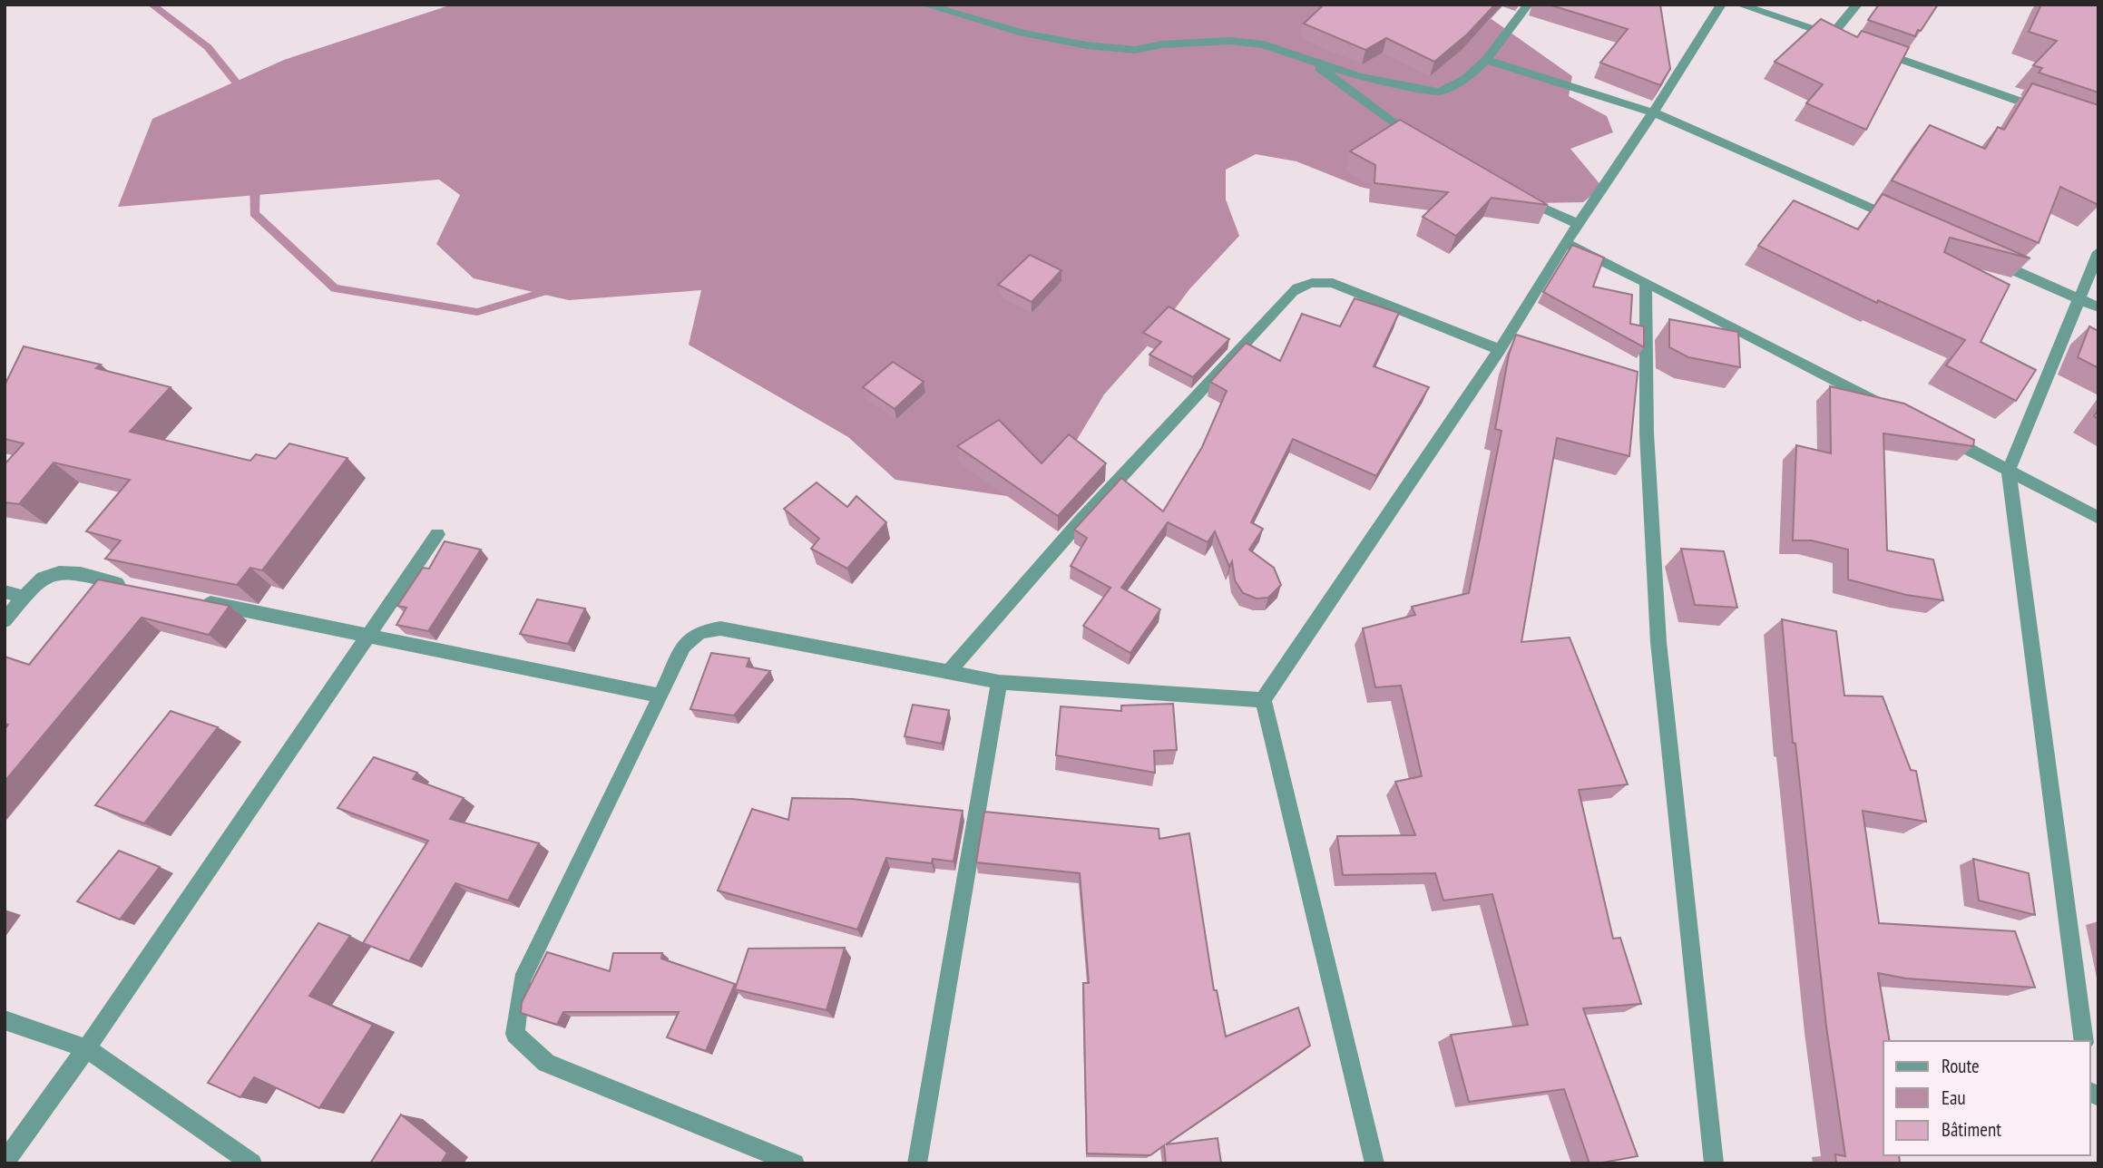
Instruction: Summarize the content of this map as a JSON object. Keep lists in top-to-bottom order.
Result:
{
  "legend": ["Route", "Eau", "Bâtiment"]
}
